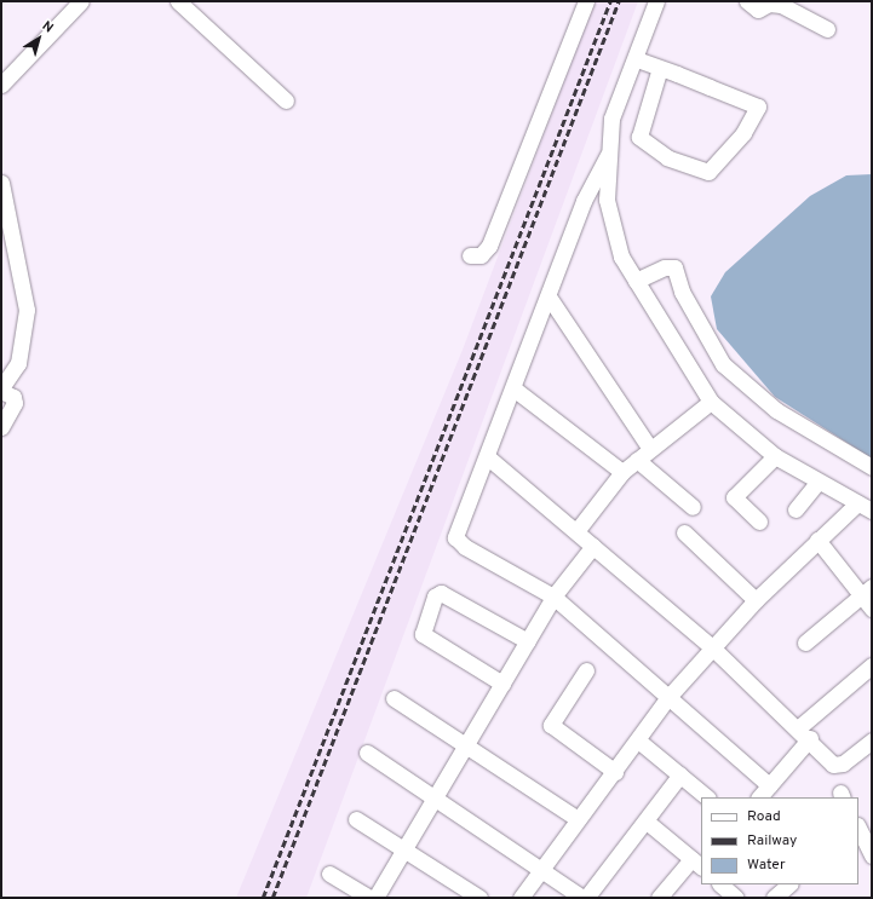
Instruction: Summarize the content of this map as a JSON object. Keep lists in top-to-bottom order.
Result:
{
  "legend": ["Road", "Railway", "Water"],
  "north": "top right"
}
